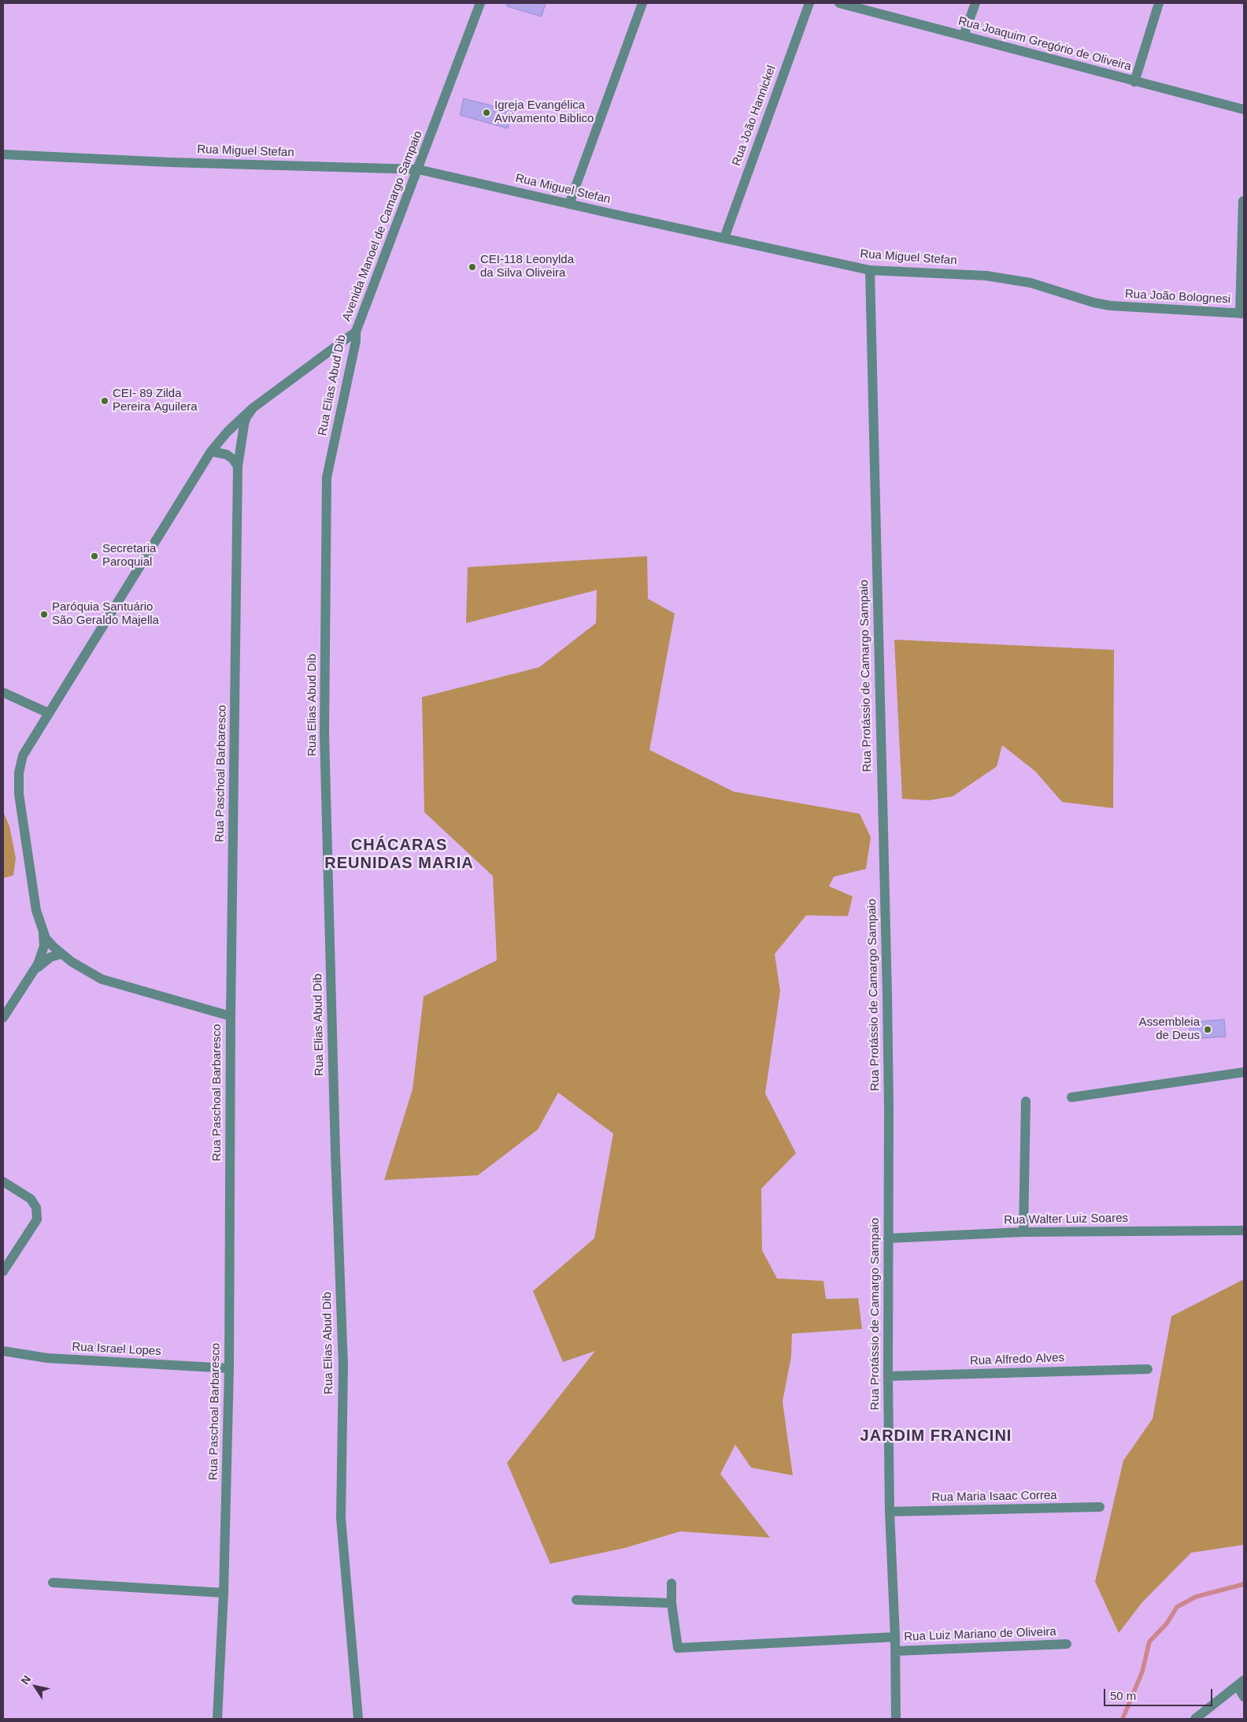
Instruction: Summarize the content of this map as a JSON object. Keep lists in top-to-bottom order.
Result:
{
  "streets": {
    "street": [
      "Rua Joaquim Gregório de Oliveira",
      "Rua João Hannickel",
      "Rua Miguel Stefan",
      "Avenida Manoel de Camargo Sampaio",
      "Rua João Bolognesi",
      "Rua Elias Abud Dib",
      "Rua Protássio de Camargo Sampaio",
      "Rua Paschoal Barbaresco",
      "Rua Walter Luiz Soares",
      "Rua Israel Lopes",
      "Rua Alfredo Alves",
      "Rua Maria Isaac Correa",
      "Rua Luiz Mariano de Oliveira"
    ]
  },
  "crossings": [
    ["Rua João Hannickel", "Rua Miguel Stefan"],
    ["Rua Miguel Stefan", "Avenida Manoel de Camargo Sampaio"],
    ["Rua Miguel Stefan", "Rua João Bolognesi"],
    ["Rua Miguel Stefan", "Rua Protássio de Camargo Sampaio"],
    ["Avenida Manoel de Camargo Sampaio", "Rua Elias Abud Dib"],
    ["Avenida Manoel de Camargo Sampaio", "Rua Paschoal Barbaresco"],
    ["Rua Protássio de Camargo Sampaio", "Rua Walter Luiz Soares"],
    ["Rua Protássio de Camargo Sampaio", "Rua Alfredo Alves"],
    ["Rua Protássio de Camargo Sampaio", "Rua Maria Isaac Correa"],
    ["Rua Protássio de Camargo Sampaio", "Rua Luiz Mariano de Oliveira"],
    ["Rua Paschoal Barbaresco", "Rua Israel Lopes"]
  ],
  "districts": ["CHÁCARAS REUNIDAS MARIA", "JARDIM FRANCINI"],
  "places": [
    "Igreja Evangélica Avivamento Biblico",
    "CEI-118 Leonylda da Silva Oliveira",
    "CEI- 89 Zilda Pereira Aguilera",
    "Secretaria Paroquial",
    "Paróquia Santuário São Geraldo Majella",
    "Assembleia de Deus"
  ],
  "scale_bar": "50 m",
  "north": "top left"
}
